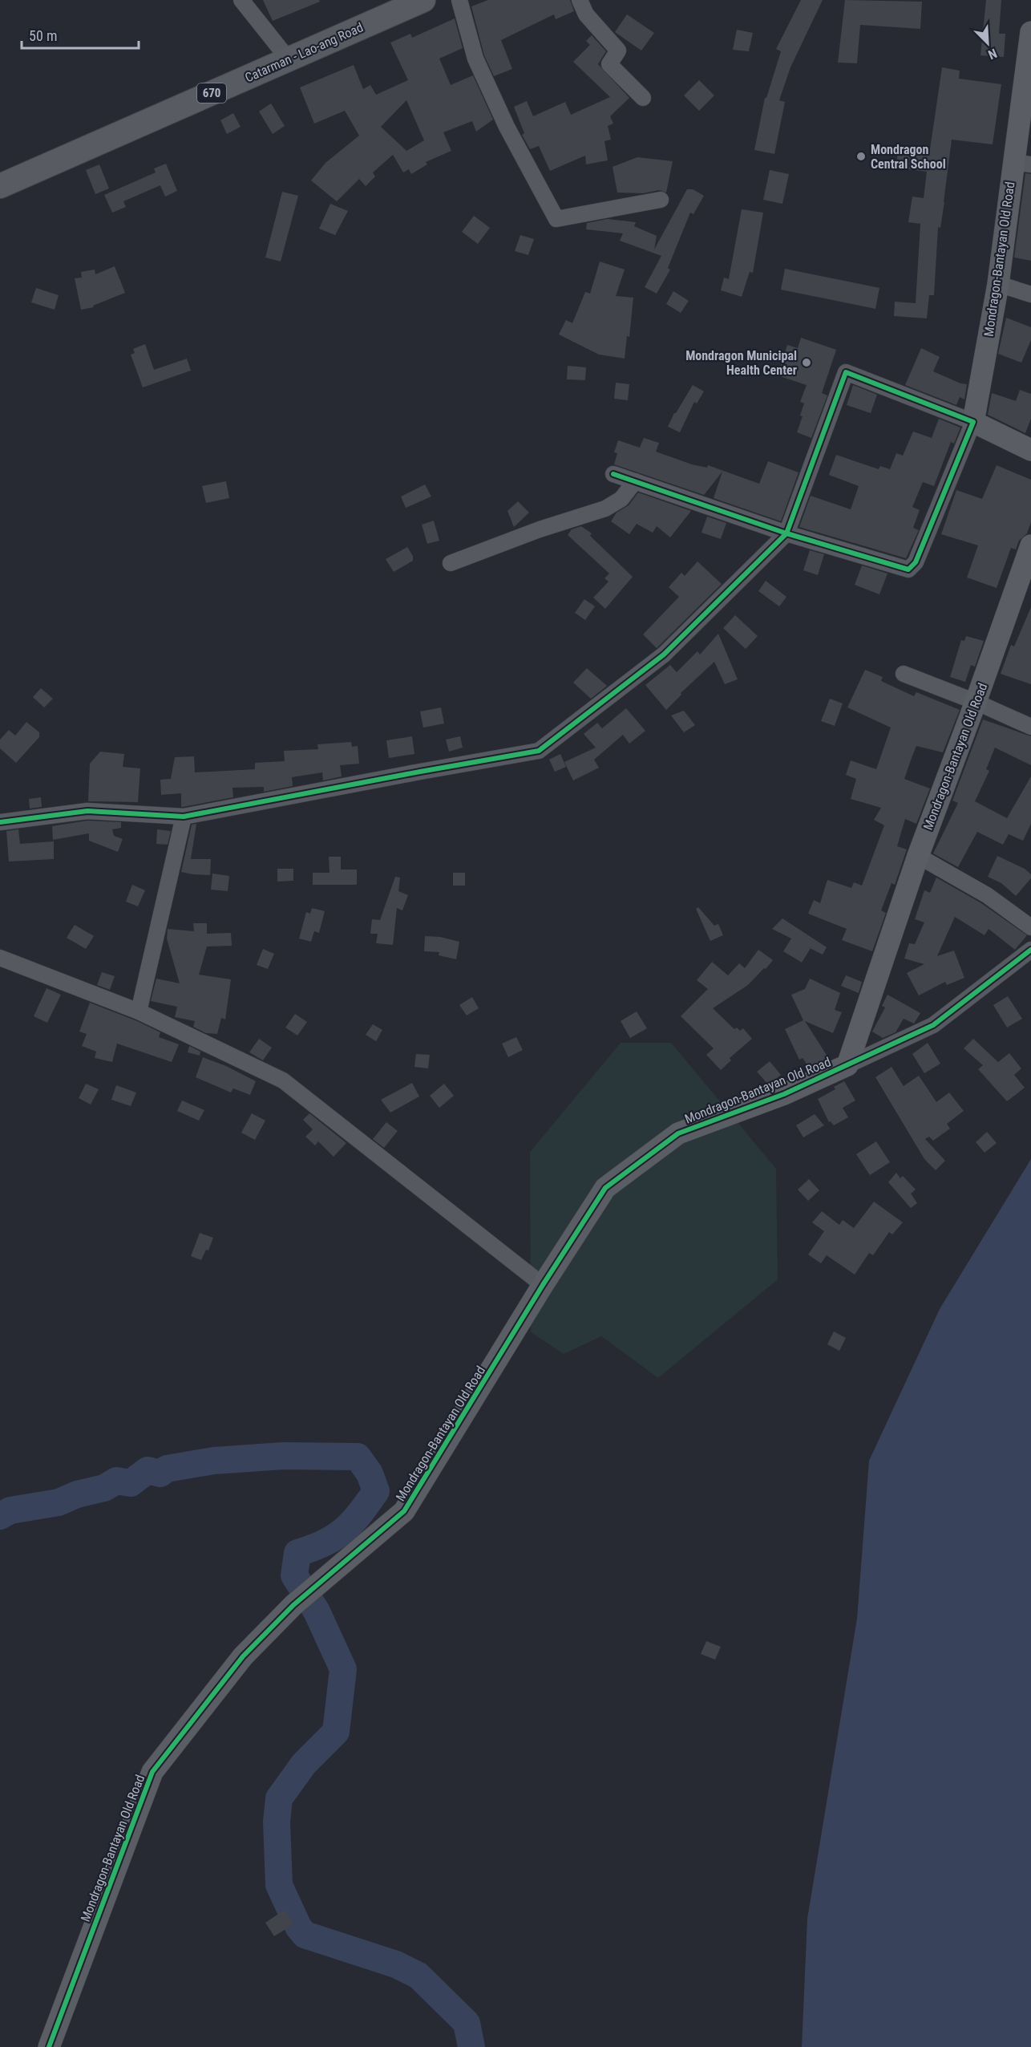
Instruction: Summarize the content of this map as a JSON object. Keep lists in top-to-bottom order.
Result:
{
  "streets": {
    "main road": ["Catarman - Lao-ang Road", "670"],
    "street": ["Mondragon-Bantayan Old Road"]
  },
  "places": ["Mondragon Central School", "Mondragon Municipal Health Center"],
  "scale_bar": "50 m",
  "north": "bottom right"
}
